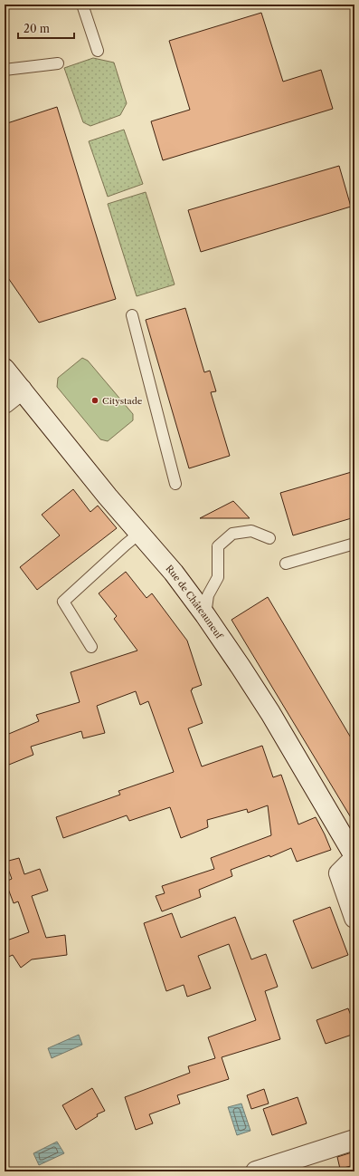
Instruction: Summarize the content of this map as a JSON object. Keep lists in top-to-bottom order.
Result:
{
  "streets": {
    "main road": ["Rue de Châteauneuf"]
  },
  "places": ["Citystade"],
  "scale_bar": "20 m"
}
